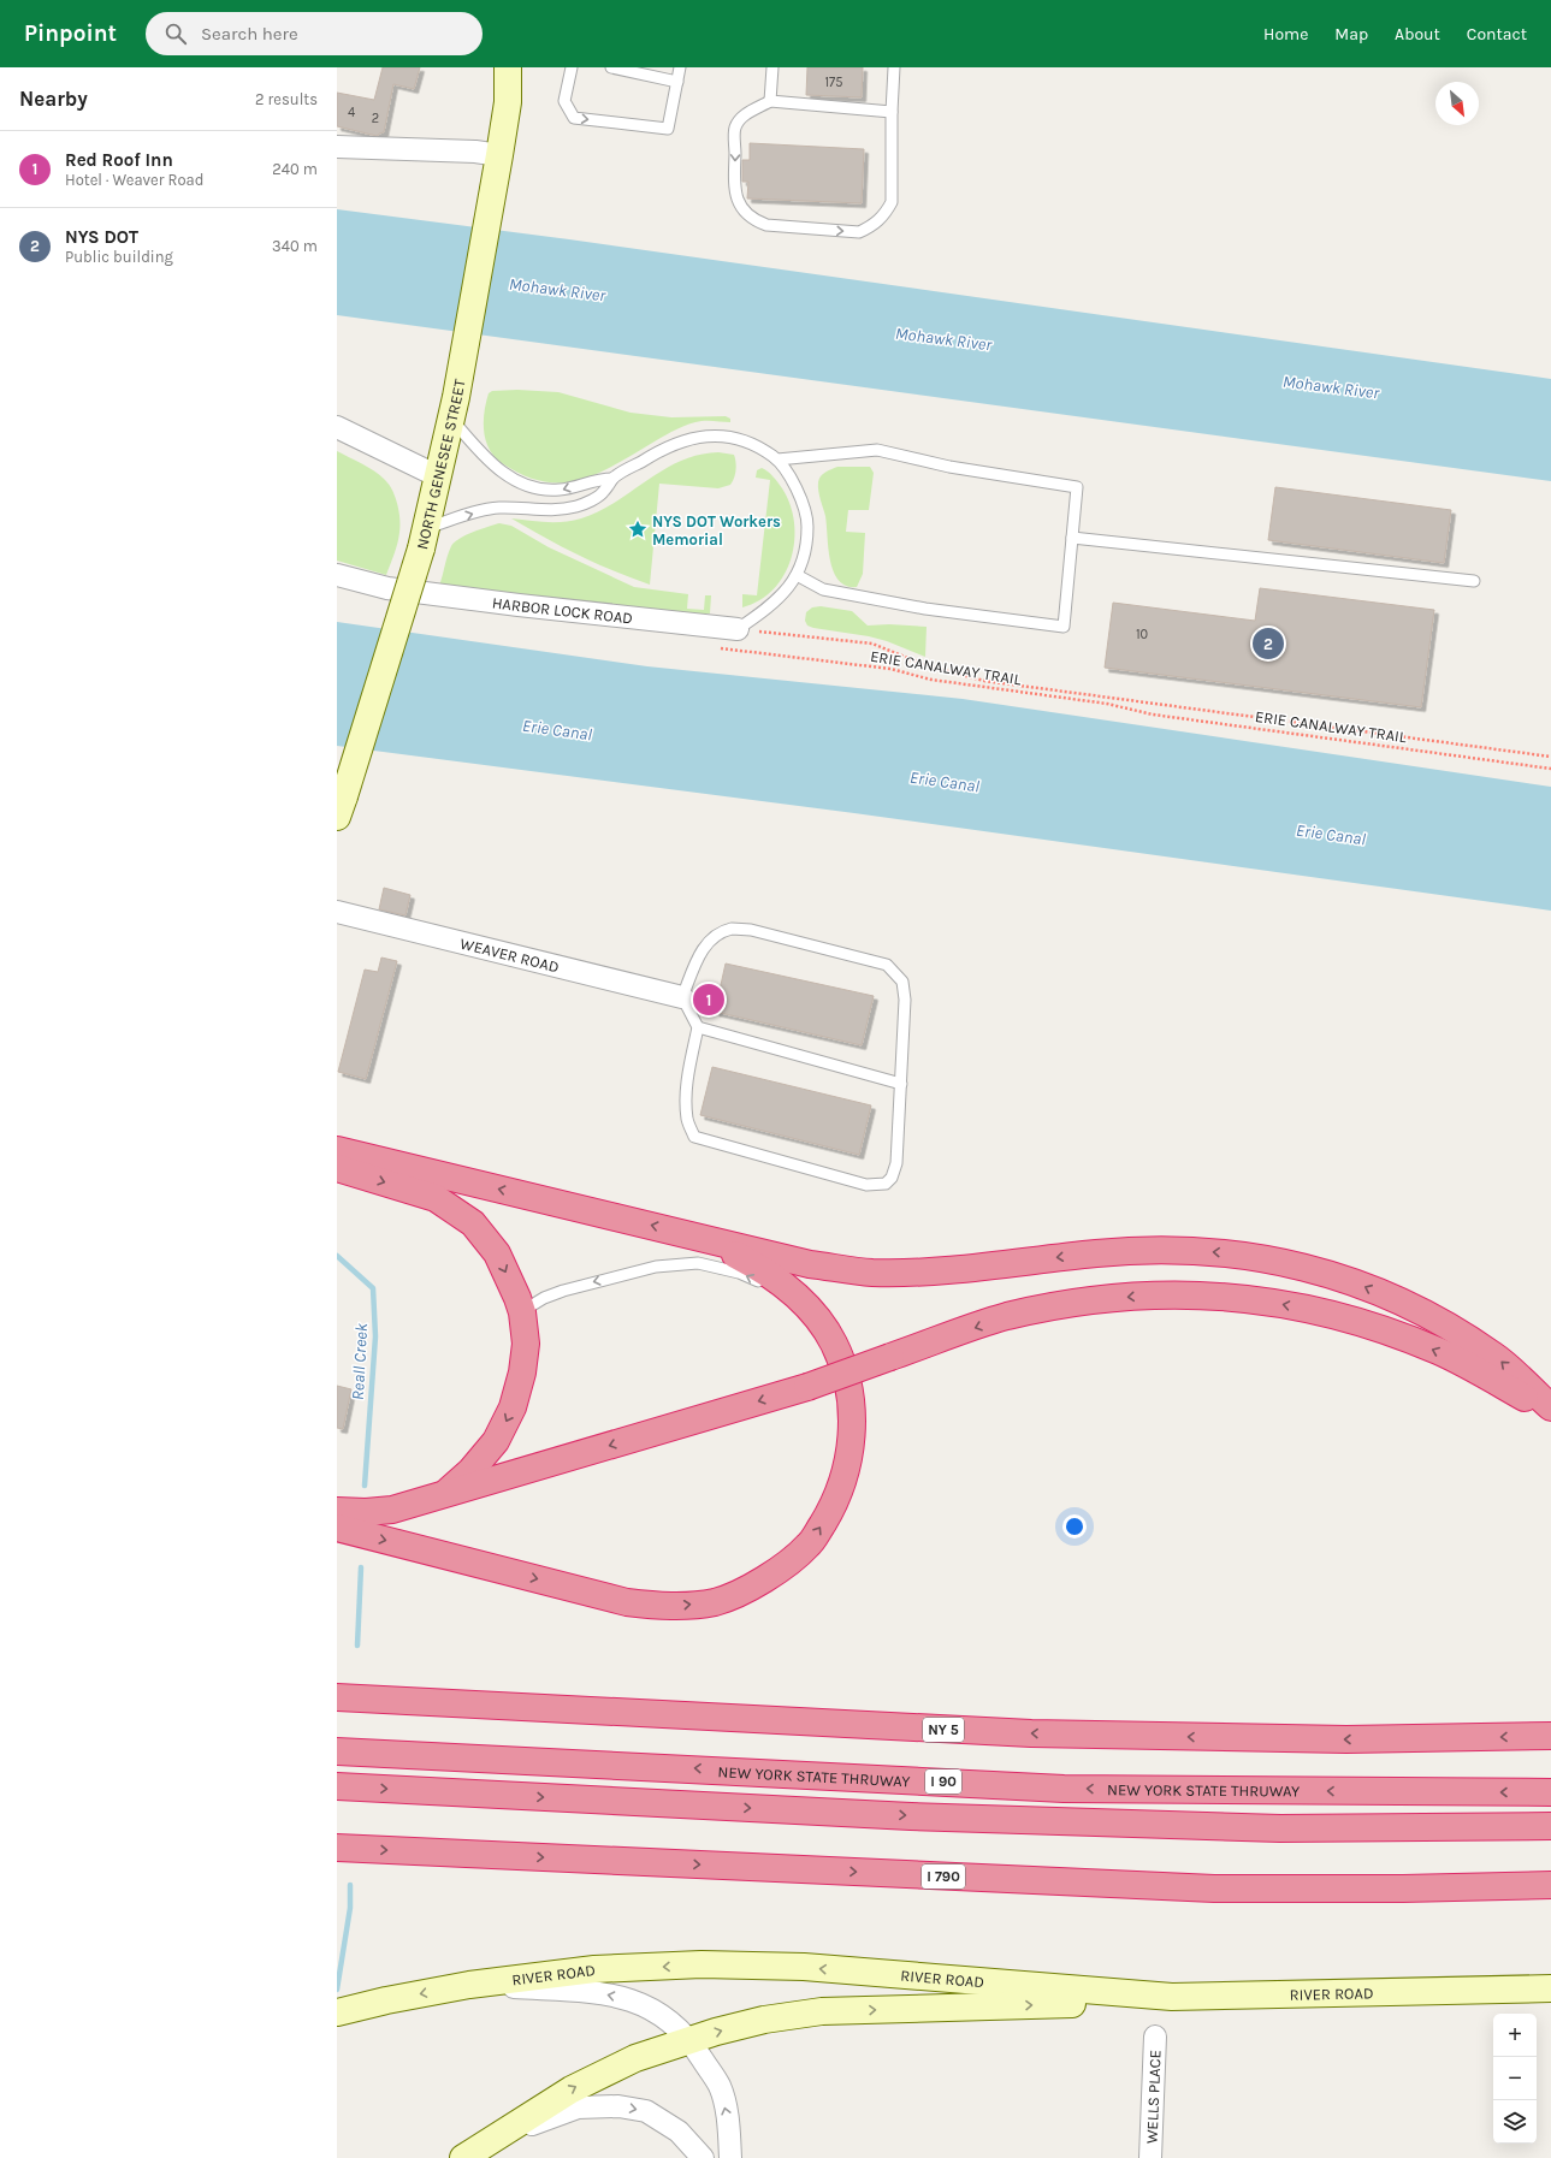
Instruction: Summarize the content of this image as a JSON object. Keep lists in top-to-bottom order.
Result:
{
  "streets": {
    "highway": [
      "NY 5",
      "NEW YORK STATE THRUWAY",
      "I 90",
      "I 790"
    ],
    "main road": ["NORTH GENESEE STREET", "RIVER ROAD"],
    "street": ["HARBOR LOCK ROAD", "WEAVER ROAD", "WELLS PLACE"],
    "path": ["ERIE CANALWAY TRAIL"]
  },
  "water": ["Mohawk River", "Erie Canal", "Reall Creek"],
  "places": {
    "place": ["NYS DOT Workers Memorial"]
  },
  "house_numbers": [
    "175",
    "4",
    "2",
    "10"
  ],
  "north": "bottom right",
  "page": {
    "header": "Pinpoint",
    "search": "Search here",
    "nav": [
      "Home",
      "Map",
      "About",
      "Contact"
    ],
    "heading": ["Nearby", "2 results"],
    "list": [
      {
        "mark": "1",
        "name": "Red Roof Inn",
        "note": "Hotel · Weaver Road",
        "value": "240 m"
      },
      {
        "mark": "2",
        "name": "NYS DOT",
        "note": "Public building",
        "value": "340 m"
      }
    ],
    "pins": ["2", "1"],
    "map_buttons": ["+", "−"]
  }
}
